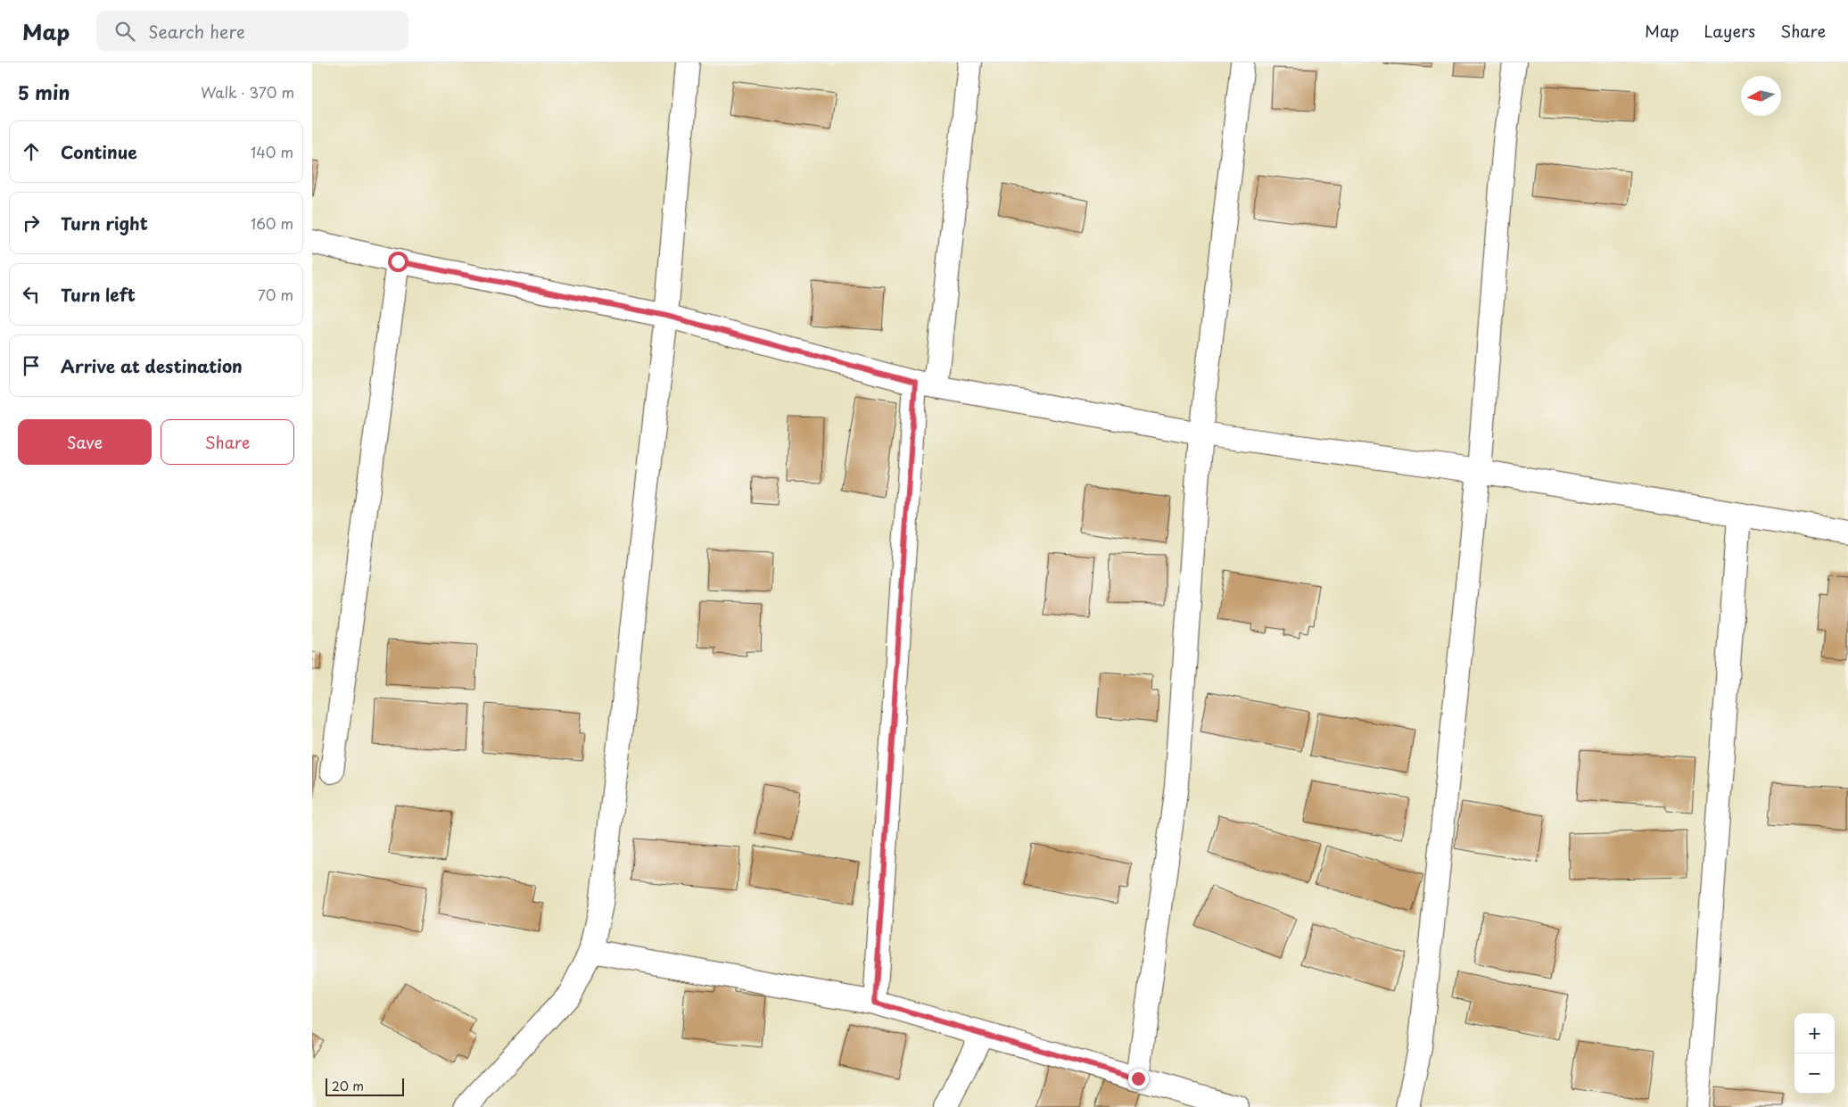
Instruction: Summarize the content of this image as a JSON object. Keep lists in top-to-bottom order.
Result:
{
  "scale_bar": "20 m",
  "north": "left",
  "page": {
    "header": "Map",
    "search": "Search here",
    "nav": ["Map", "Layers", "Share"],
    "heading": ["5 min", "Walk · 370 m"],
    "list": [
      ["Continue", "140 m"],
      ["Turn right", "160 m"],
      ["Turn left", "70 m"],
      "Arrive at destination"
    ],
    "buttons": ["Save", "Share"],
    "map_buttons": ["+", "−"],
    "scale": "20 m"
  }
}
